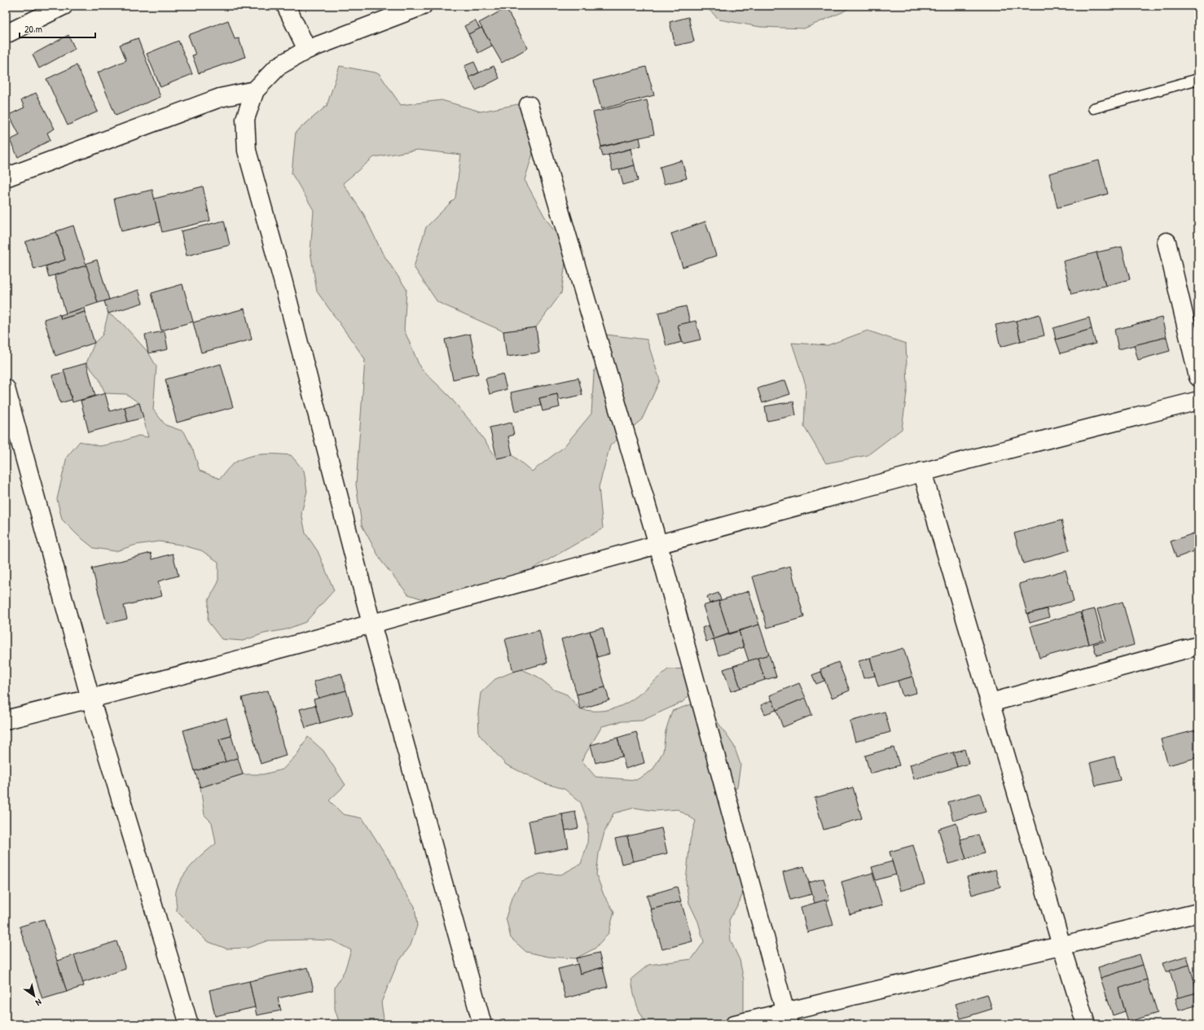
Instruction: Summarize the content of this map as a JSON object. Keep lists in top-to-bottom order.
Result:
{
  "scale_bar": "20 m",
  "north": "bottom right"
}
